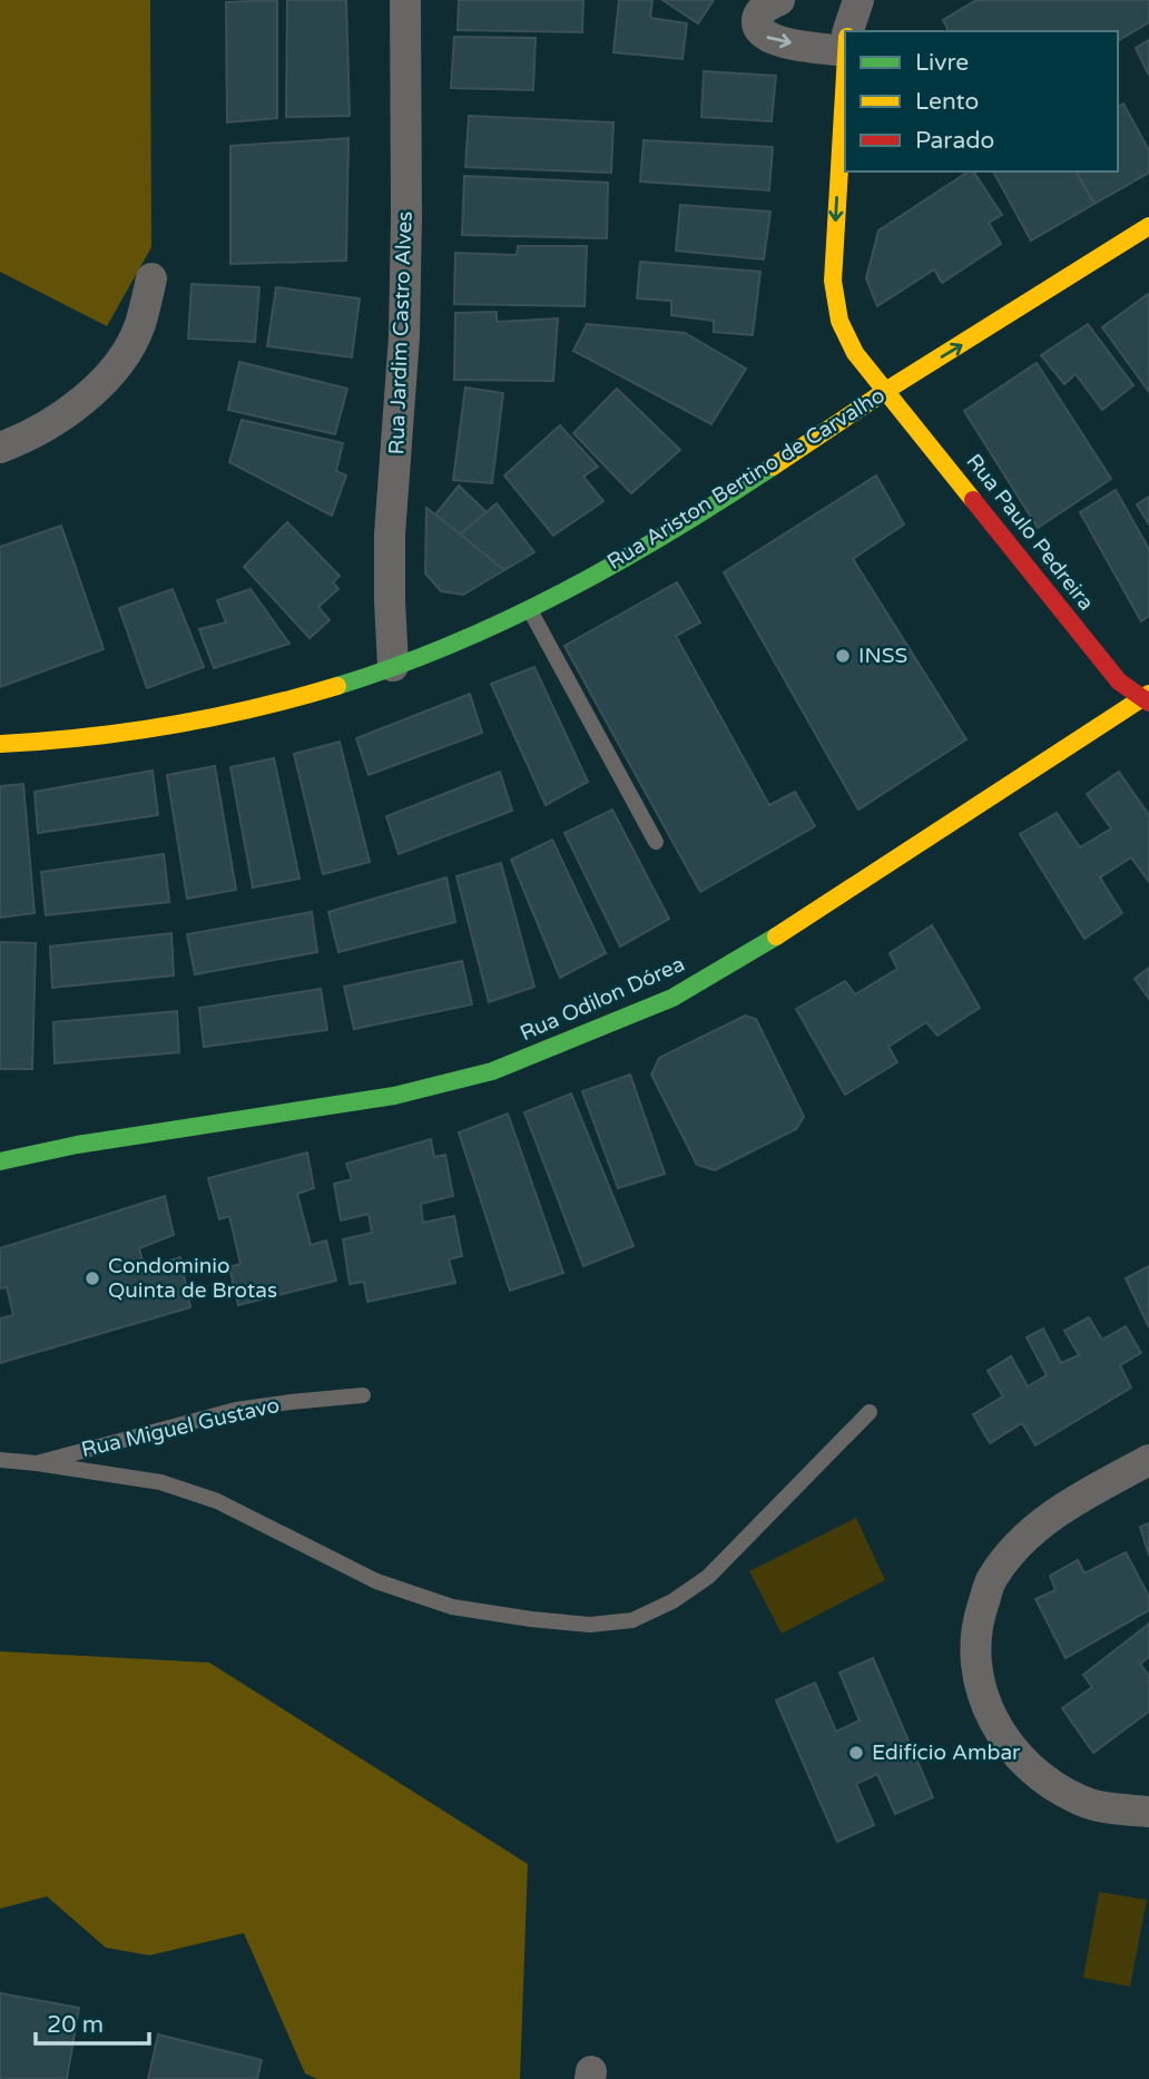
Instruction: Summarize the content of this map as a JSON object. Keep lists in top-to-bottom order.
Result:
{
  "streets": {
    "street": [
      "Rua Jardim Castro Alves",
      "Rua Ariston Bertino de Carvalho",
      "Rua Paulo Pedreira",
      "Rua Odilon Dórea"
    ],
    "lane": ["Rua Miguel Gustavo"]
  },
  "crossings": [
    ["Rua Jardim Castro Alves", "Rua Ariston Bertino de Carvalho"],
    ["Rua Ariston Bertino de Carvalho", "Rua Paulo Pedreira"],
    ["Rua Paulo Pedreira", "Rua Odilon Dórea"]
  ],
  "one_way": ["Rua Paulo Pedreira"],
  "places": ["INSS", "Condominio Quinta de Brotas", "Edifício Ambar"],
  "legend": ["Livre", "Lento", "Parado"],
  "scale_bar": "20 m"
}
